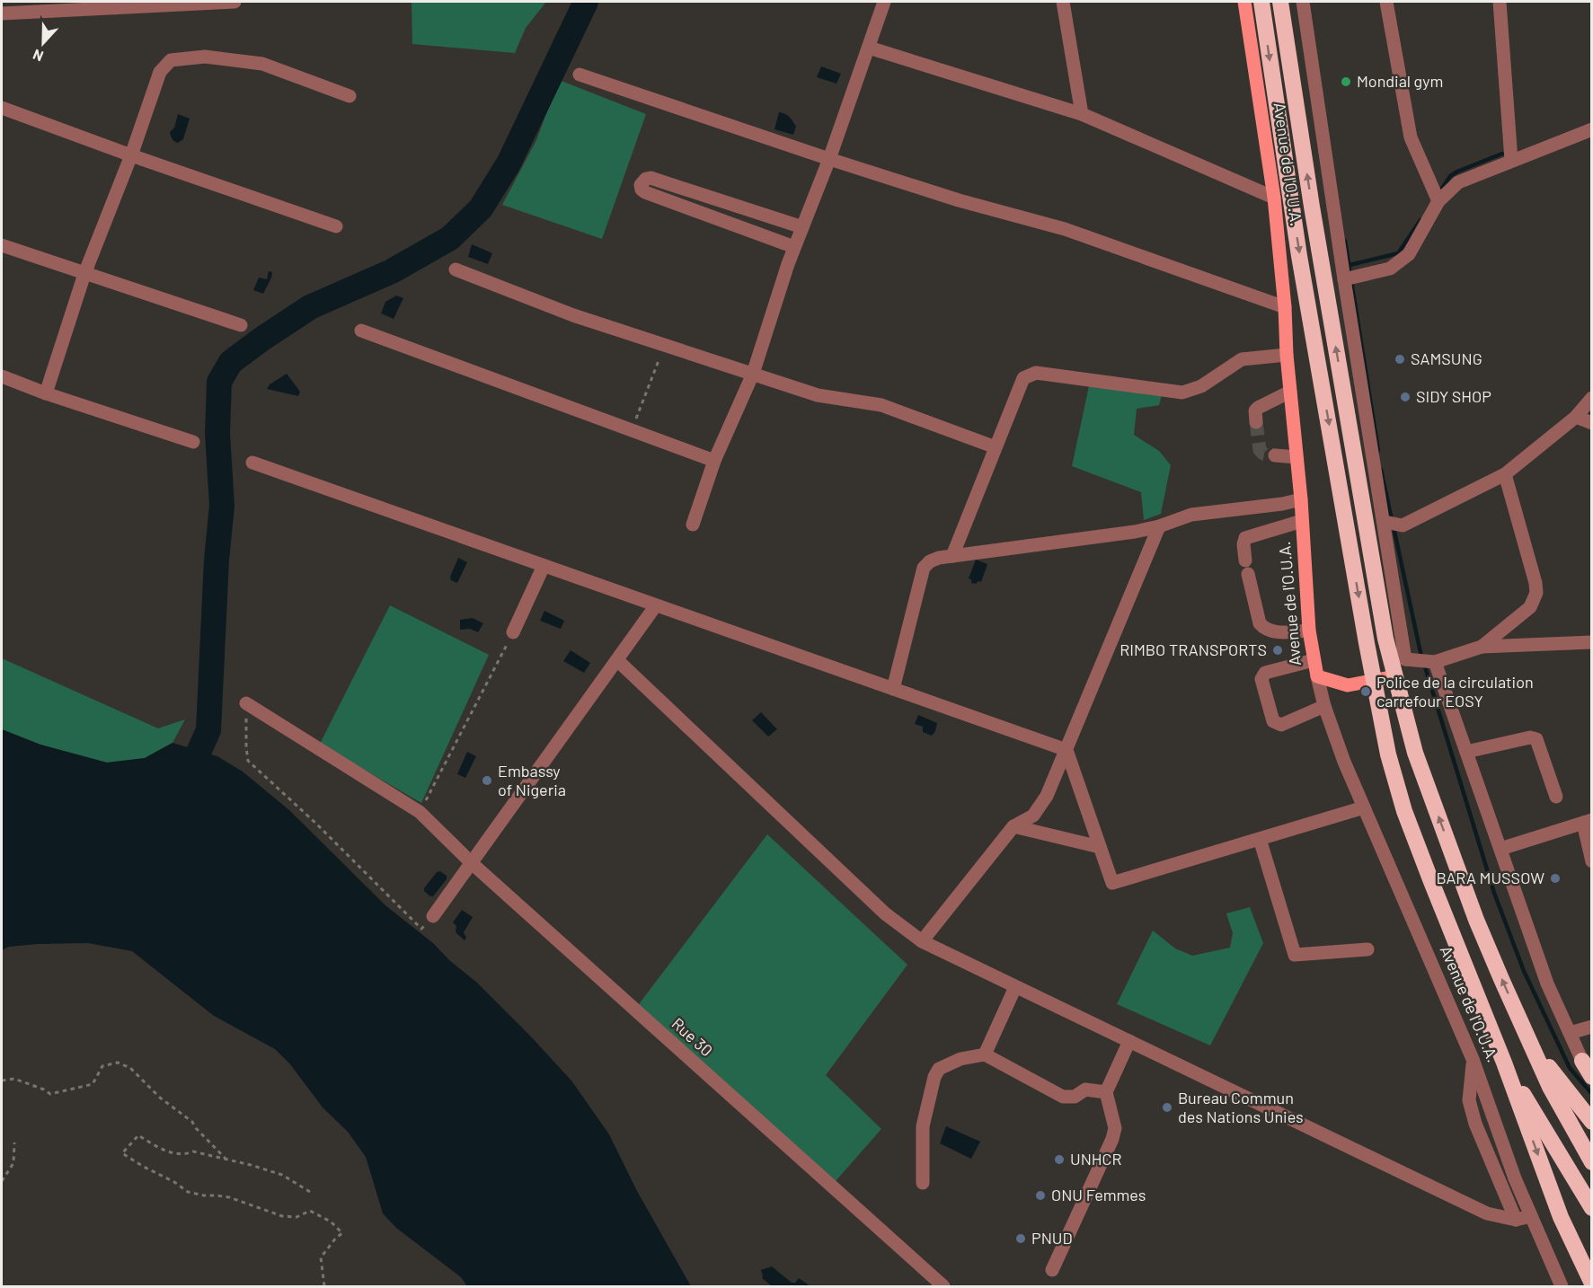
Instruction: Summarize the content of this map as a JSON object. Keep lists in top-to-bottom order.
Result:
{
  "streets": {
    "highway": ["Avenue de l'O.U.A."],
    "street": ["Rue 30"]
  },
  "places": [
    "Mondial gym",
    "SAMSUNG",
    "SIDY SHOP",
    "RIMBO TRANSPORTS",
    "Police de la circulation carrefour EOSY",
    "Embassy of Nigeria",
    "BARA MUSSOW",
    "Bureau Commun des Nations Unies",
    "UNHCR",
    "ONU Femmes",
    "PNUD"
  ],
  "north": "bottom"
}
